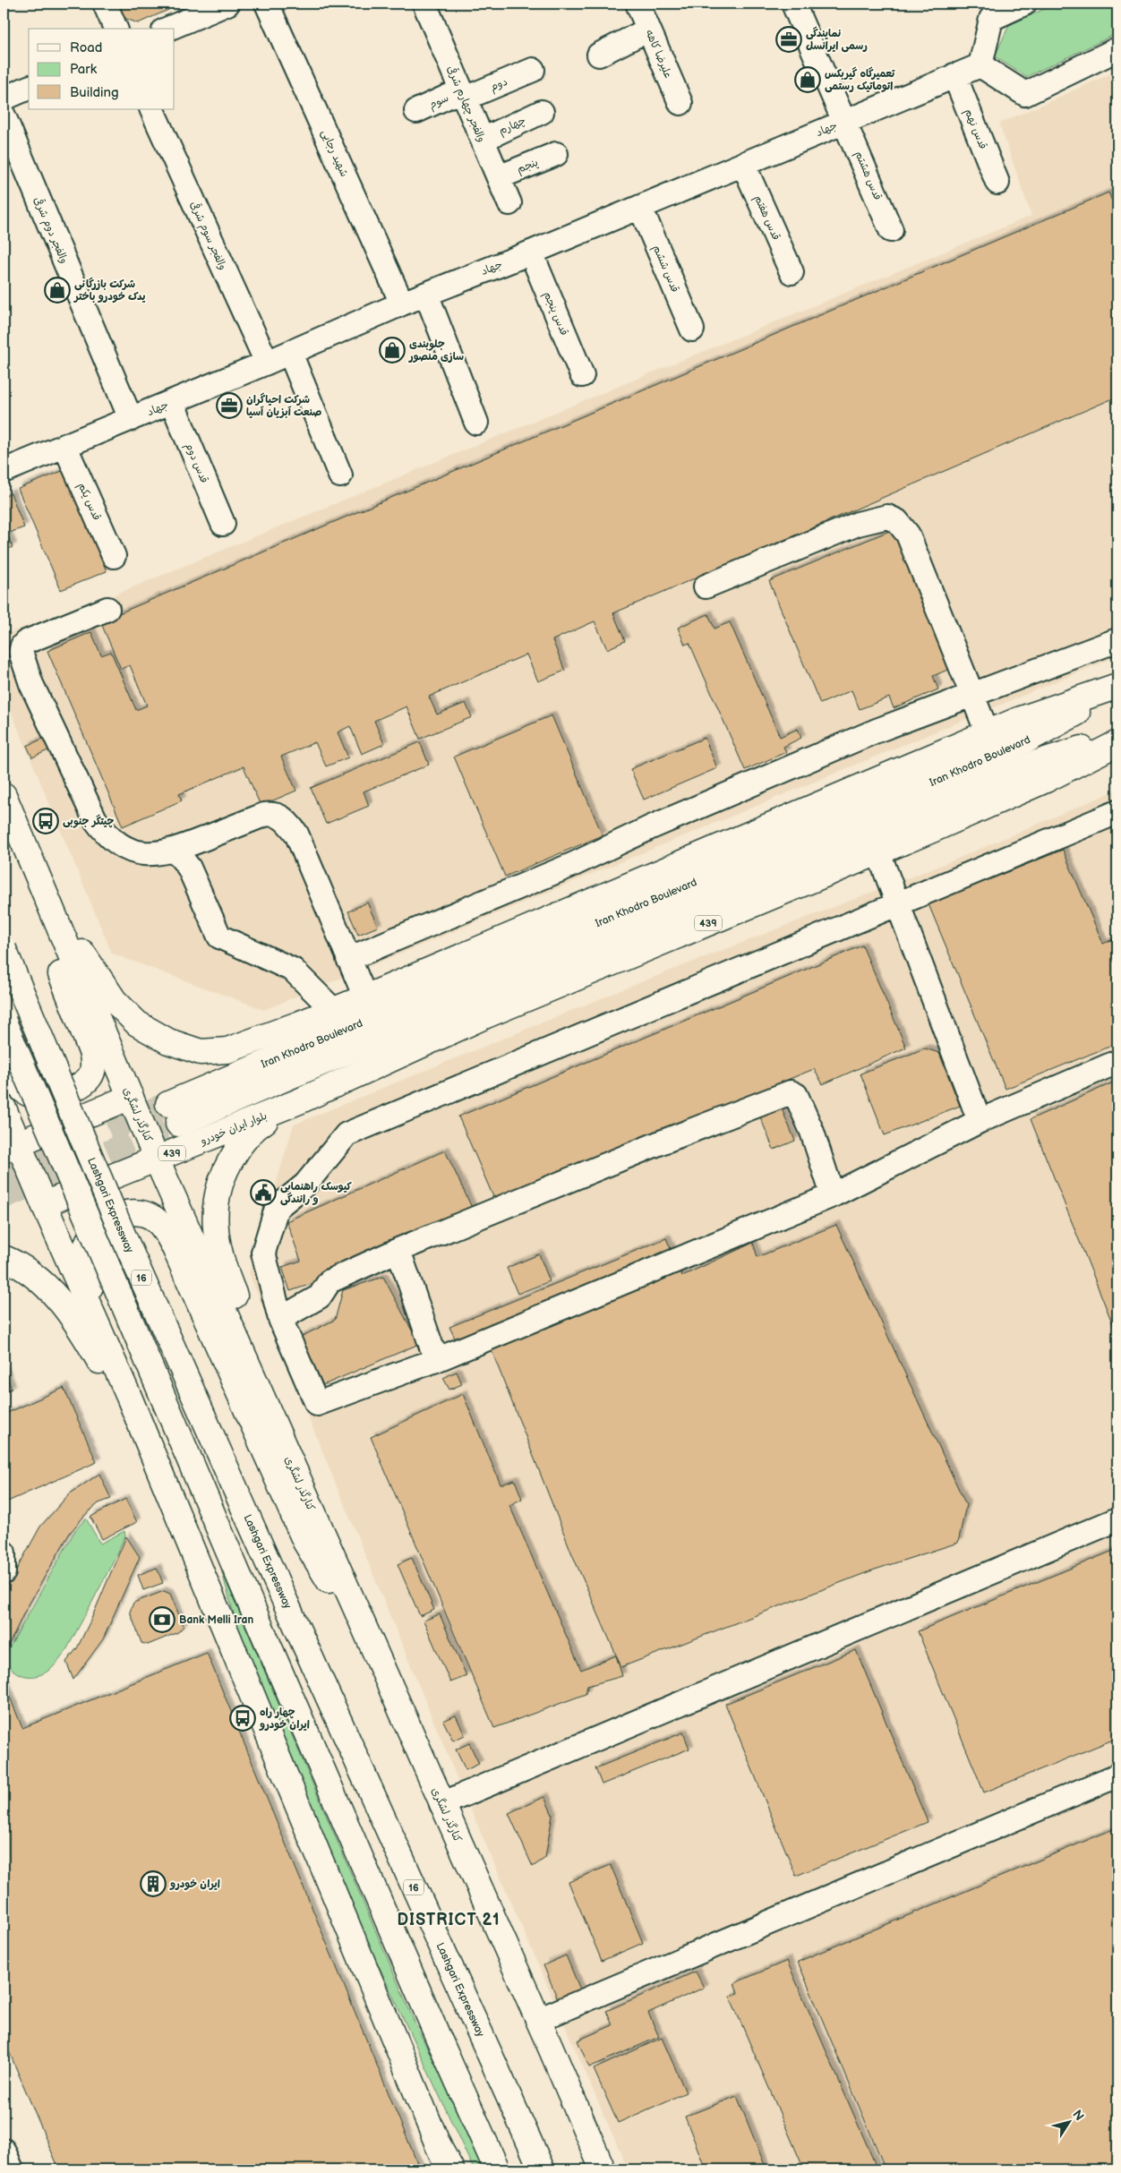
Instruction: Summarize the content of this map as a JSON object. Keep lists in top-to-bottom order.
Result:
{
  "streets": {
    "main road": [
      "Iran Khodro Boulevard",
      "439",
      "کنارگذر لشگری",
      "بلوار ایران خودرو",
      "Lashgari Expressway",
      "16"
    ],
    "street": [
      "علیرضا کاهه",
      "دوم",
      "سوم",
      "والفجر چهارم شرقی",
      "چهارم",
      "جهاد",
      "قدس نهم",
      "شهید رجایی",
      "پنجم",
      "قدس هشتم",
      "قدس هفتم",
      "والفجر دوم شرقی",
      "والفجر سوم شرقی",
      "قدس ششم",
      "قدس پنجم",
      "قدس دوم",
      "قدس یکم"
    ]
  },
  "crossings": [
    ["دوم", "سوم"],
    ["دوم", "والفجر چهارم شرقی"],
    ["سوم", "والفجر چهارم شرقی"],
    ["والفجر چهارم شرقی", "چهارم"],
    ["والفجر چهارم شرقی", "پنجم"],
    ["جهاد", "قدس نهم"],
    ["جهاد", "شهید رجایی"],
    ["جهاد", "قدس هشتم"],
    ["جهاد", "قدس هفتم"],
    ["جهاد", "والفجر دوم شرقی"],
    ["جهاد", "والفجر سوم شرقی"],
    ["جهاد", "قدس ششم"],
    ["جهاد", "قدس پنجم"],
    ["جهاد", "قدس دوم"],
    ["جهاد", "قدس یکم"],
    ["439", "بلوار ایران خودرو"],
    ["کنارگذر لشگری", "بلوار ایران خودرو"]
  ],
  "districts": ["DISTRICT 21"],
  "places": {
    "office": ["نمایندگی رسمی ایرانسل", "شرکت احیاگران صنعت آبزیان آسیا"],
    "shop": ["تعمیرگاه گیربکس اتوماتیک رستمی", "شرکت بازرگانی یدک خودرو باختر", "جلوبندی سازی منصور"],
    "bus stop": ["چیتگر جنوبی", "چهار راه ایران خودرو"],
    "public building": ["کیوسک راهنمایی و رانندگی"],
    "bank": ["Bank Melli Iran"],
    "building": ["ایران خودرو"]
  },
  "legend": ["Road", "Park", "Building"],
  "north": "top right"
}
